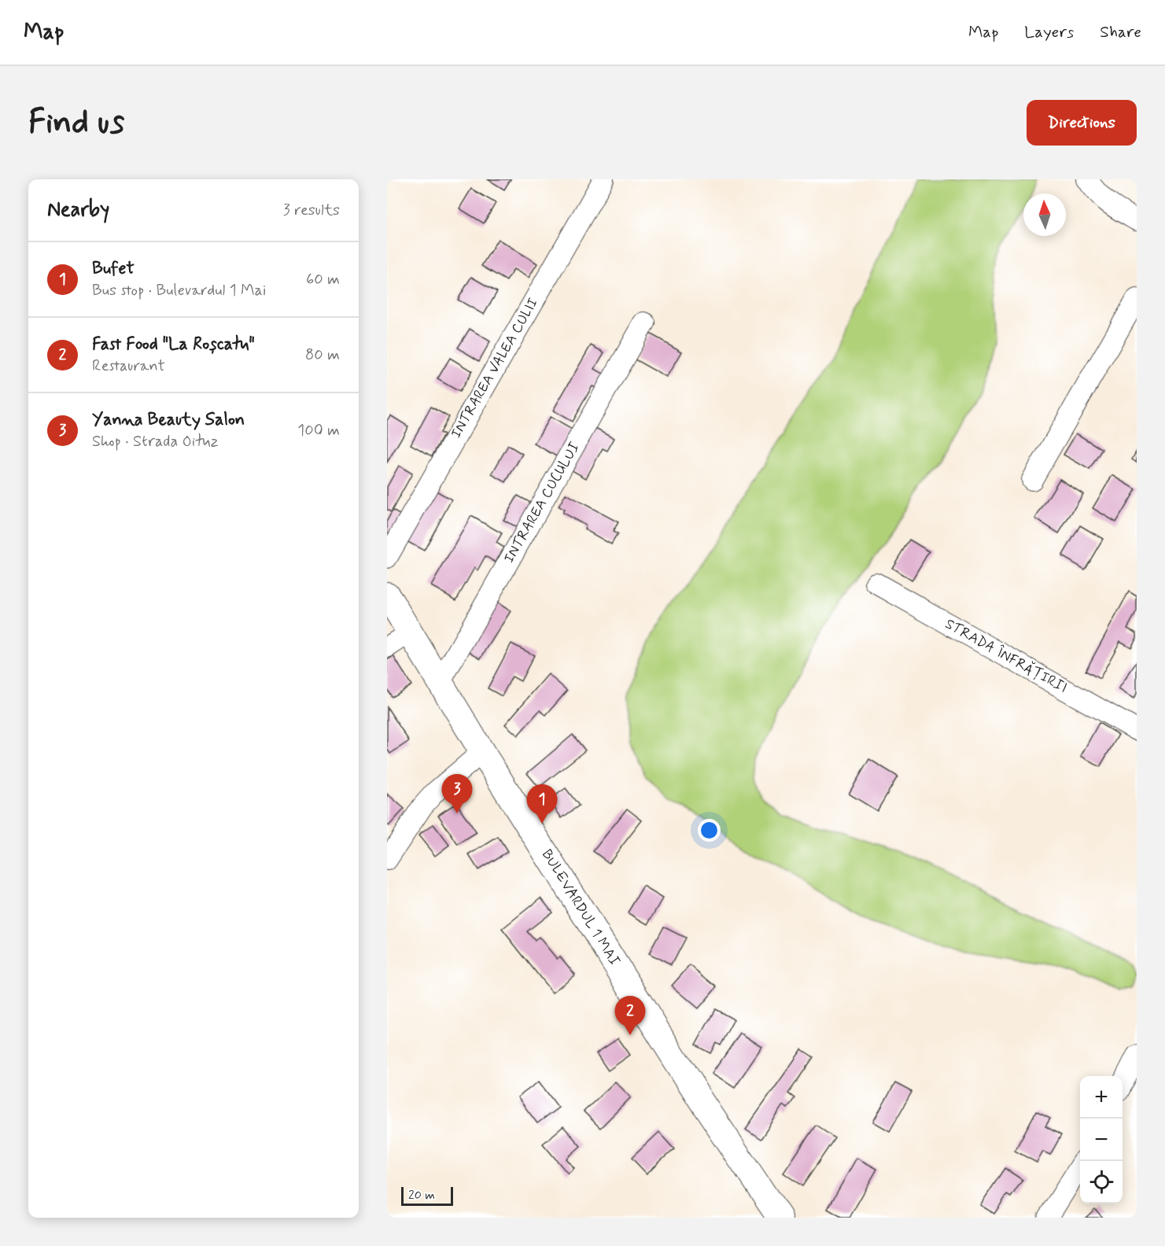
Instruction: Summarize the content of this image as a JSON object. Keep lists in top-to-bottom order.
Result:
{
  "streets": {
    "main road": ["BULEVARDUL 1 MAI"],
    "street": ["INTRAREA VALEA CULII", "INTRAREA CUCULUI", "STRADA ÎNFRĂȚIRII"]
  },
  "crossings": [
    ["INTRAREA CUCULUI", "BULEVARDUL 1 MAI"]
  ],
  "scale_bar": "20 m",
  "north": "top",
  "page": {
    "header": "Map",
    "nav": ["Map", "Layers", "Share"],
    "buttons": "Directions",
    "title": "Find us",
    "heading": ["Nearby", "3 results"],
    "list": [
      {
        "mark": "1",
        "name": "Bufet",
        "note": "Bus stop · Bulevardul 1 Mai",
        "value": "60 m"
      },
      {
        "mark": "2",
        "name": "Fast Food \"La Roșcatu\"",
        "note": "Restaurant",
        "value": "80 m"
      },
      {
        "mark": "3",
        "name": "Yanna Beauty Salon",
        "note": "Shop · Strada Oituz",
        "value": "100 m"
      }
    ],
    "pins": ["3", "1", "2"],
    "map_buttons": ["+", "−"],
    "scale": "20 m"
  }
}
